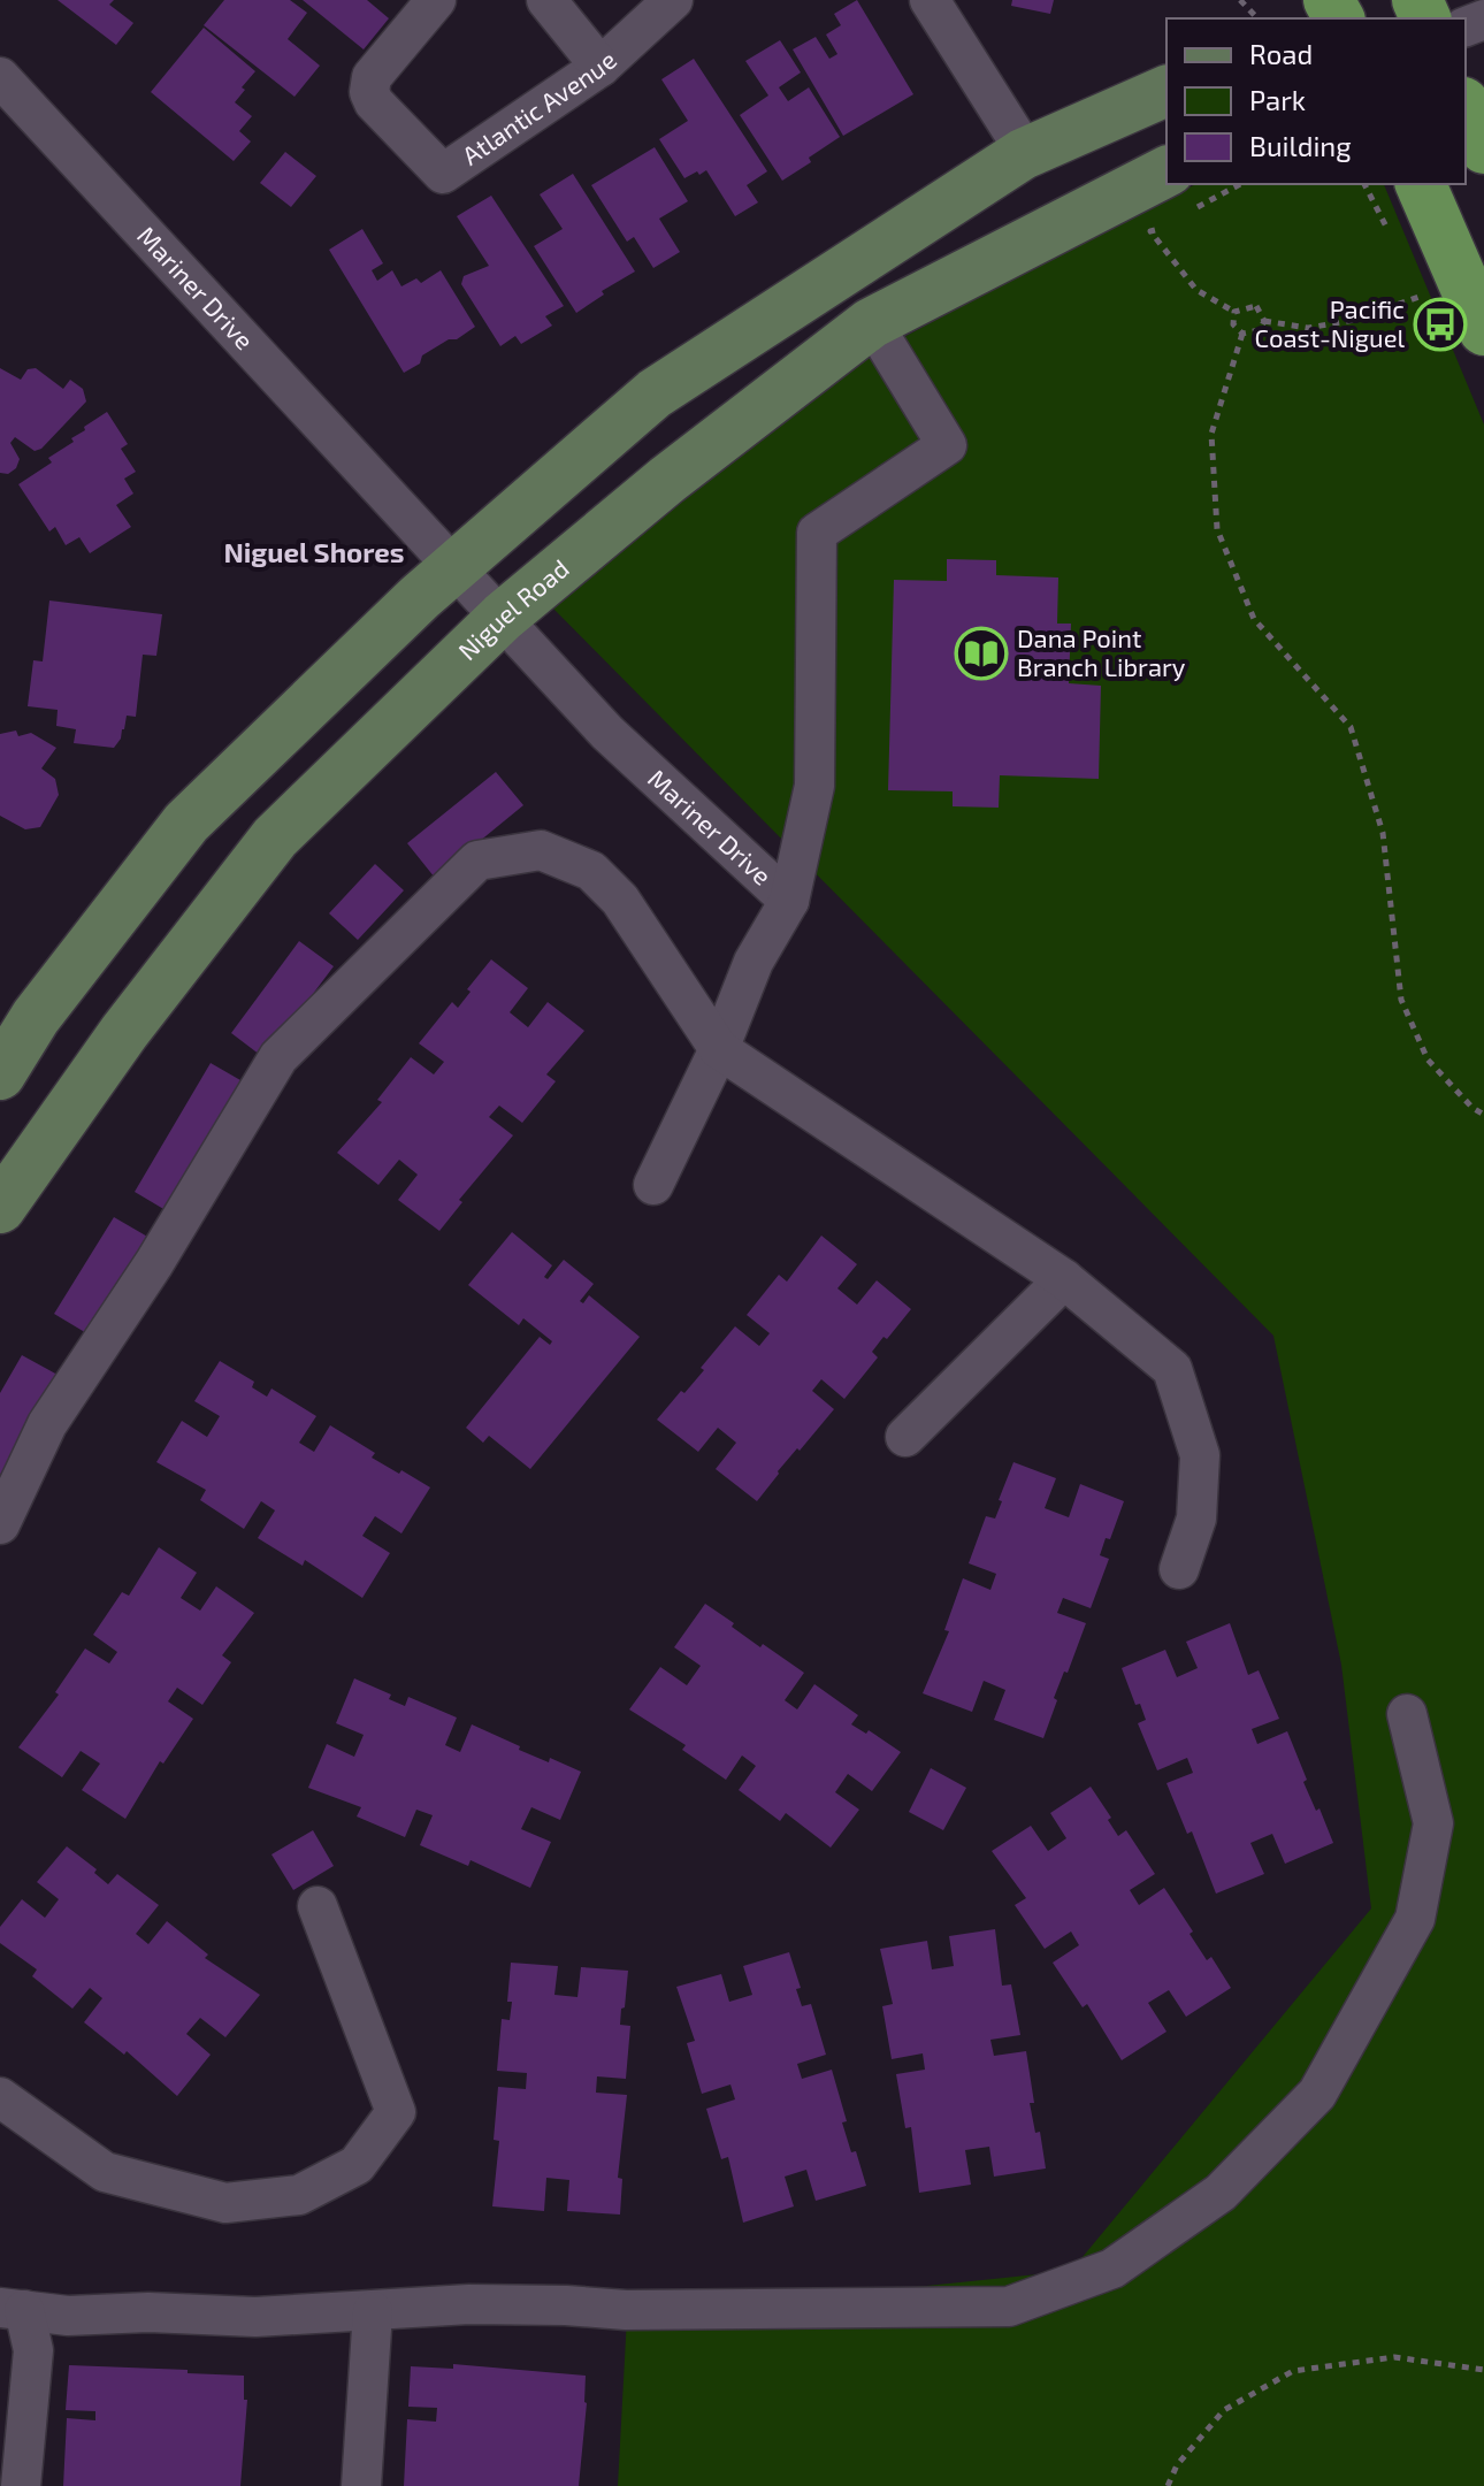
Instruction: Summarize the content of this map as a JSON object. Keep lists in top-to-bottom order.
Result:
{
  "streets": {
    "main road": ["Niguel Road"],
    "street": ["Atlantic Avenue", "Mariner Drive"]
  },
  "crossings": [
    ["Mariner Drive", "Niguel Road"]
  ],
  "districts": ["Niguel Shores"],
  "places": {
    "bus stop": ["Pacific Coast-Niguel"],
    "library": ["Dana Point Branch Library"]
  },
  "legend": ["Road", "Park", "Building"]
}
